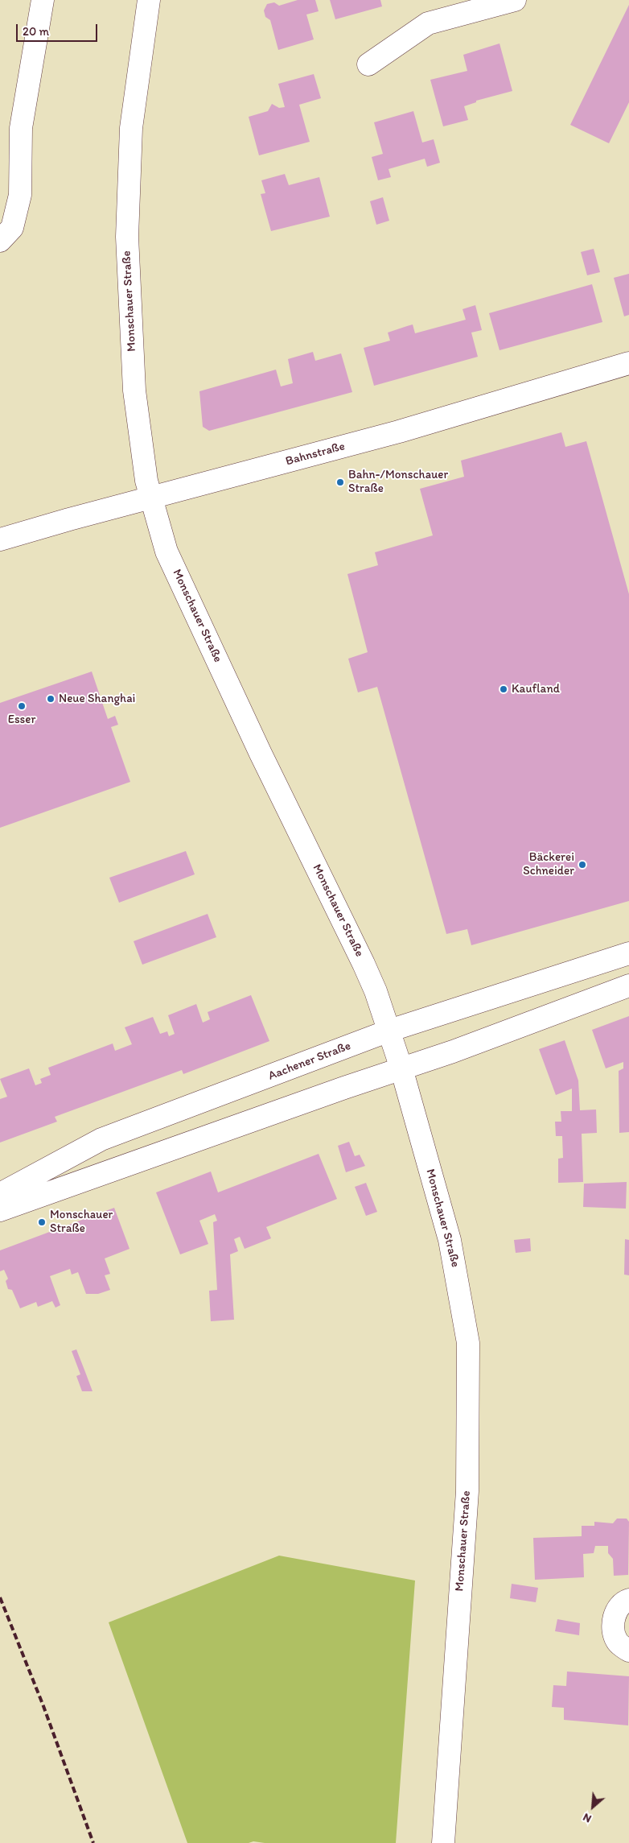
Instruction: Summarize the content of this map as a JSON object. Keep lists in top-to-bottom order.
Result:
{
  "streets": {
    "main road": ["Monschauer Straße", "Bahnstraße", "Aachener Straße"]
  },
  "crossings": [
    ["Monschauer Straße", "Bahnstraße"],
    ["Monschauer Straße", "Aachener Straße"]
  ],
  "places": [
    "Bahn-/Monschauer Straße",
    "Kaufland",
    "Neue Shanghai",
    "Esser",
    "Bäckerei Schneider",
    "Monschauer Straße"
  ],
  "scale_bar": "20 m",
  "north": "bottom left"
}
